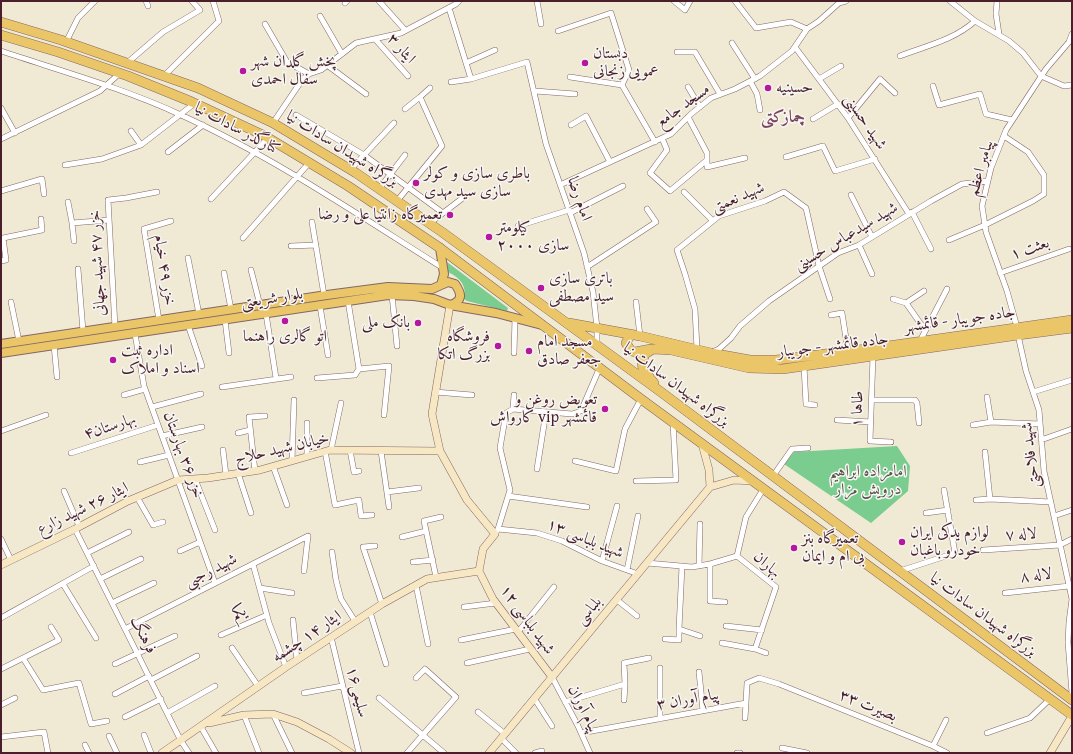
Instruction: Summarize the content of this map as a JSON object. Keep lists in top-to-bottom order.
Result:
{
  "streets": {
    "highway": ["بزرگراه شهیدان سادات نیا", "جاده جویبار - قائمشهر", "جاده قائمشهر - جویبار"],
    "main road": ["بلوار شریعتی"],
    "street": [
      "ایثار ۳",
      "مسجد جامع",
      "شهید حسینی",
      "کنارگذر سادات نیا",
      "پیامبر اعظم",
      "شهید نعمتی",
      "امام رضا",
      "شهید سیدعباس حسینی",
      "بعثت ۱",
      "خزر ۴۷ شهید جهانی",
      "خزر ۴۹ خیام",
      "طاها ۱",
      "بهارستان۴",
      "خیابان شهید حلاج",
      "خزر ۳۶ بهارستان",
      "شهید فلاحتی",
      "ایثار ۲۶ شهید زارع",
      "لاله ۷",
      "شهید بلباسی ١٣",
      "بهاران",
      "شهید رجبی",
      "لاله ۸",
      "بلباسی",
      "یکم",
      "شهید بلباسی ١٢",
      "فرهنگ",
      "ایثار ۱۴ چشمه",
      "سلیمی۱۶",
      "پیام آوران ۳",
      "بصیرت ۳۳",
      "پیام آوران"
    ]
  },
  "crossings": [
    ["مسجد جامع", "شهید حسینی"],
    ["مسجد جامع", "امام رضا"],
    ["شهید حسینی", "شهید سیدعباس حسینی"],
    ["بزرگراه شهیدان سادات نیا", "امام رضا"],
    ["بزرگراه شهیدان سادات نیا", "بلوار شریعتی"],
    ["بزرگراه شهیدان سادات نیا", "جاده جویبار - قائمشهر"],
    ["پیامبر اعظم", "شهید سیدعباس حسینی"],
    ["پیامبر اعظم", "بعثت ۱"],
    ["پیامبر اعظم", "جاده جویبار - قائمشهر"],
    ["پیامبر اعظم", "جاده قائمشهر - جویبار"],
    ["پیامبر اعظم", "شهید فلاحتی"],
    ["شهید نعمتی", "شهید سیدعباس حسینی"],
    ["شهید نعمتی", "جاده جویبار - قائمشهر"],
    ["امام رضا", "جاده جویبار - قائمشهر"],
    ["شهید سیدعباس حسینی", "جاده جویبار - قائمشهر"],
    ["خزر ۴۷ شهید جهانی", "بلوار شریعتی"],
    ["خزر ۴۹ خیام", "بلوار شریعتی"],
    ["بلوار شریعتی", "خزر ۳۶ بهارستان"],
    ["جاده جویبار - قائمشهر", "جاده قائمشهر - جویبار"],
    ["جاده جویبار - قائمشهر", "شهید فلاحتی"],
    ["جاده قائمشهر - جویبار", "طاها ۱"],
    ["جاده قائمشهر - جویبار", "شهید فلاحتی"],
    ["بهارستان۴", "خزر ۳۶ بهارستان"],
    ["خیابان شهید حلاج", "خزر ۳۶ بهارستان"],
    ["خیابان شهید حلاج", "ایثار ۲۶ شهید زارع"],
    ["خزر ۳۶ بهارستان", "ایثار ۲۶ شهید زارع"],
    ["خزر ۳۶ بهارستان", "شهید رجبی"],
    ["شهید فلاحتی", "لاله ۷"],
    ["شهید فلاحتی", "لاله ۸"],
    ["ایثار ۲۶ شهید زارع", "فرهنگ"],
    ["شهید بلباسی ١٣", "بلباسی"],
    ["بهاران", "بلباسی"],
    ["شهید رجبی", "فرهنگ"],
    ["بلباسی", "شهید بلباسی ١٢"],
    ["بلباسی", "پیام آوران"],
    ["شهید بلباسی ١٢", "ایثار ۱۴ چشمه"],
    ["شهید بلباسی ١٢", "پیام آوران"],
    ["فرهنگ", "ایثار ۱۴ چشمه"],
    ["ایثار ۱۴ چشمه", "سلیمی۱۶"],
    ["پیام آوران ۳", "بصیرت ۳۳"],
    ["پیام آوران ۳", "پیام آوران"]
  ],
  "districts": ["چمازکتی"],
  "parks": ["امامزاده ابراهیم درویش مزار"],
  "places": [
    "دبستان عمویی زنجانی",
    "پخش گلدان شهر سفال احمدی",
    "حسینیه",
    "باطری سازی و کولر سازی سید مهدی",
    "تعمیرگاه زانتیا علی و رضا",
    "کیلومتر سازی ۲۰۰۰",
    "باتری سازی سید مصطفی",
    "اتو گالری راهنما",
    "بانک ملی",
    "فروشگاه بزرگ اتکا",
    "مسجد امام جعفر صادق",
    "اداره ثبت اسناد و املاک",
    "تعویض روغن و کارواش vip قائمشهر",
    "لوازم یدکی ایران خودرو باغبان",
    "تعمیرگاه بنز بی ام و ایمان"
  ]
}
